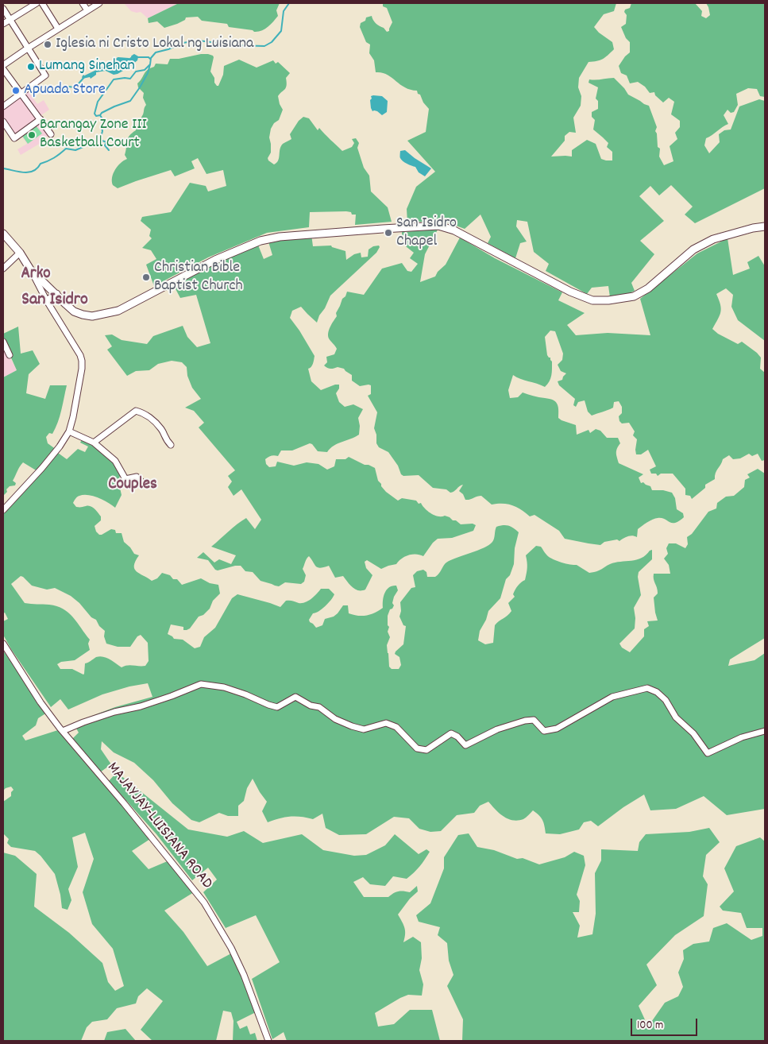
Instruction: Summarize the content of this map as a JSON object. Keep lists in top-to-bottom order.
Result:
{
  "streets": {
    "street": ["MAJAYJAY-LUISIANA ROAD"]
  },
  "districts": ["Arko", "San Isidro", "Couples"],
  "places": [
    "Iglesia ni Cristo Lokal ng Luisiana",
    "Lumang Sinehan",
    "Apuada Store",
    "Barangay Zone III Basketball Court",
    "San Isidro Chapel",
    "Christian Bible Baptist Church"
  ],
  "scale_bar": "100 m"
}
